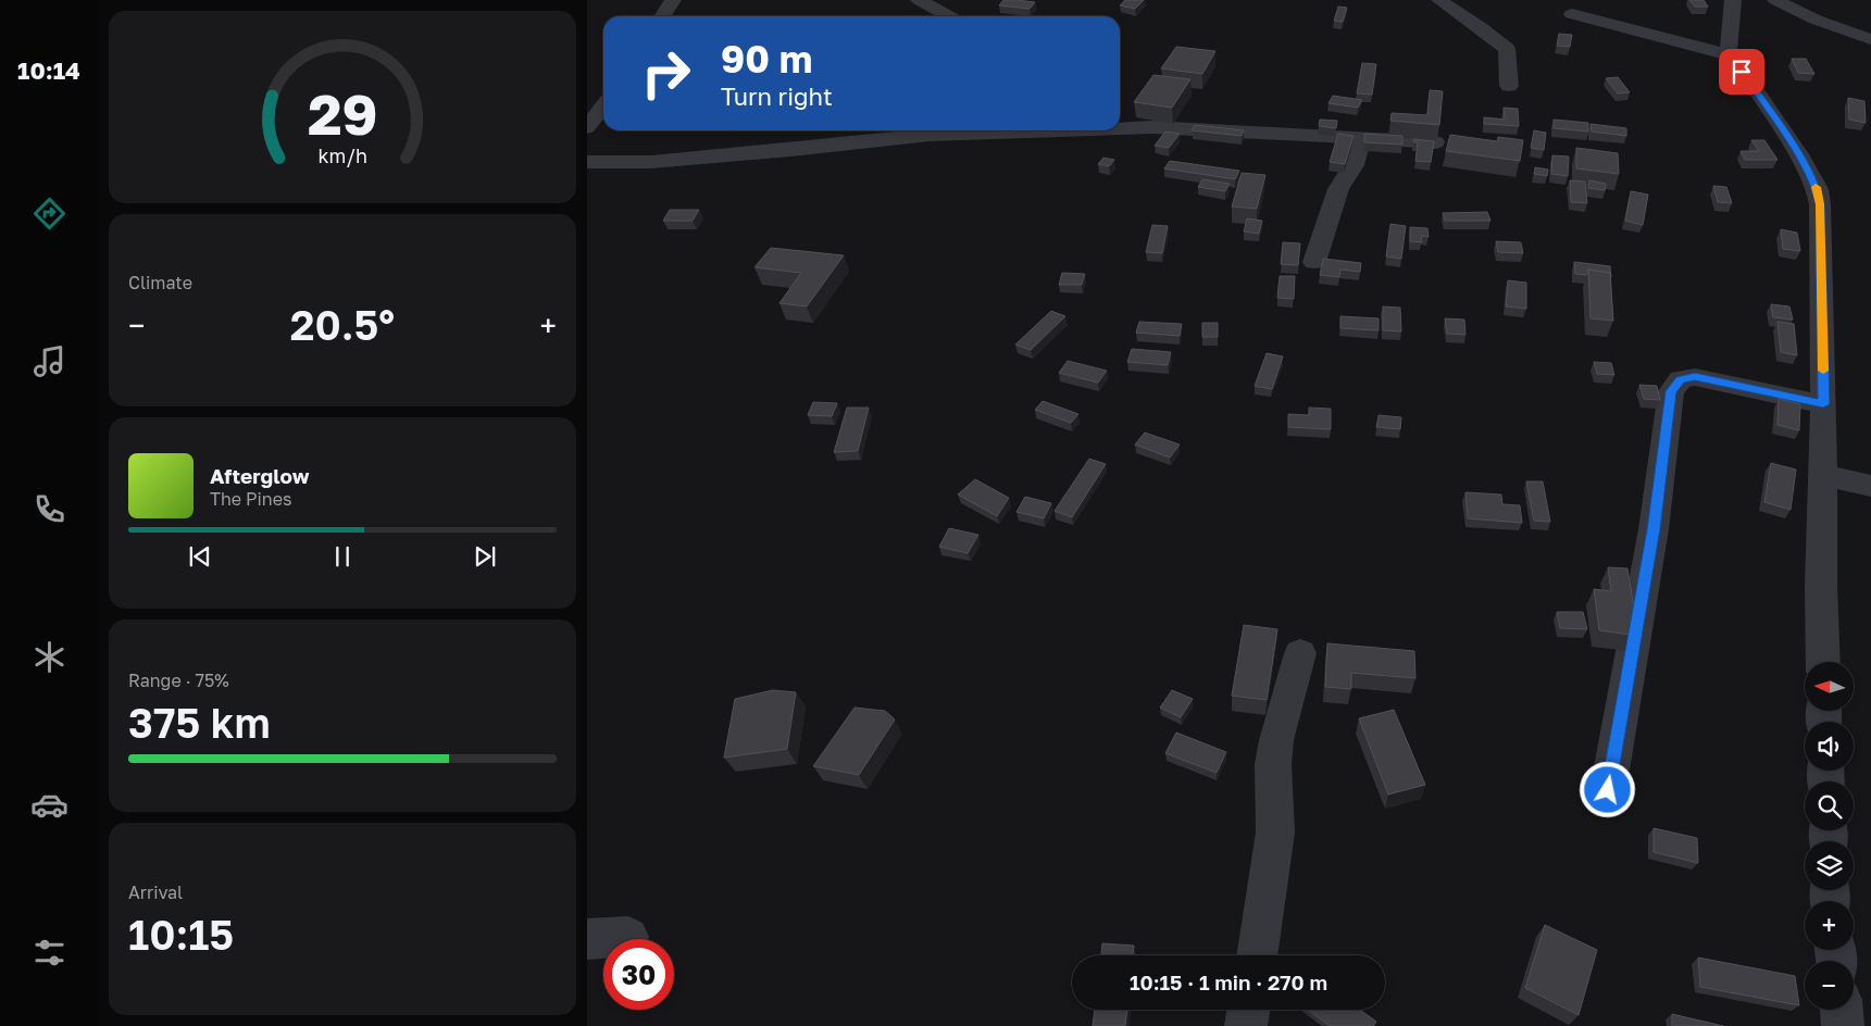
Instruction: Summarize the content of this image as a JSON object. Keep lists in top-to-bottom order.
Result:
{
  "north": "left",
  "page": {
    "tabs": "10:14",
    "turn": ["90 m", "Turn right"],
    "tile": [
      "Climate",
      ["Range · 75%", "375 km"],
      ["Arrival", "10:15"]
    ],
    "heat": ["−", "20.5°", "+"],
    "song": ["Afterglow", "The Pines"],
    "map_buttons": ["+", "−"],
    "limit": "30",
    "trip": "10:15 · 1 min · 270 m",
    "gauge": ["29", "km/h"]
  }
}
